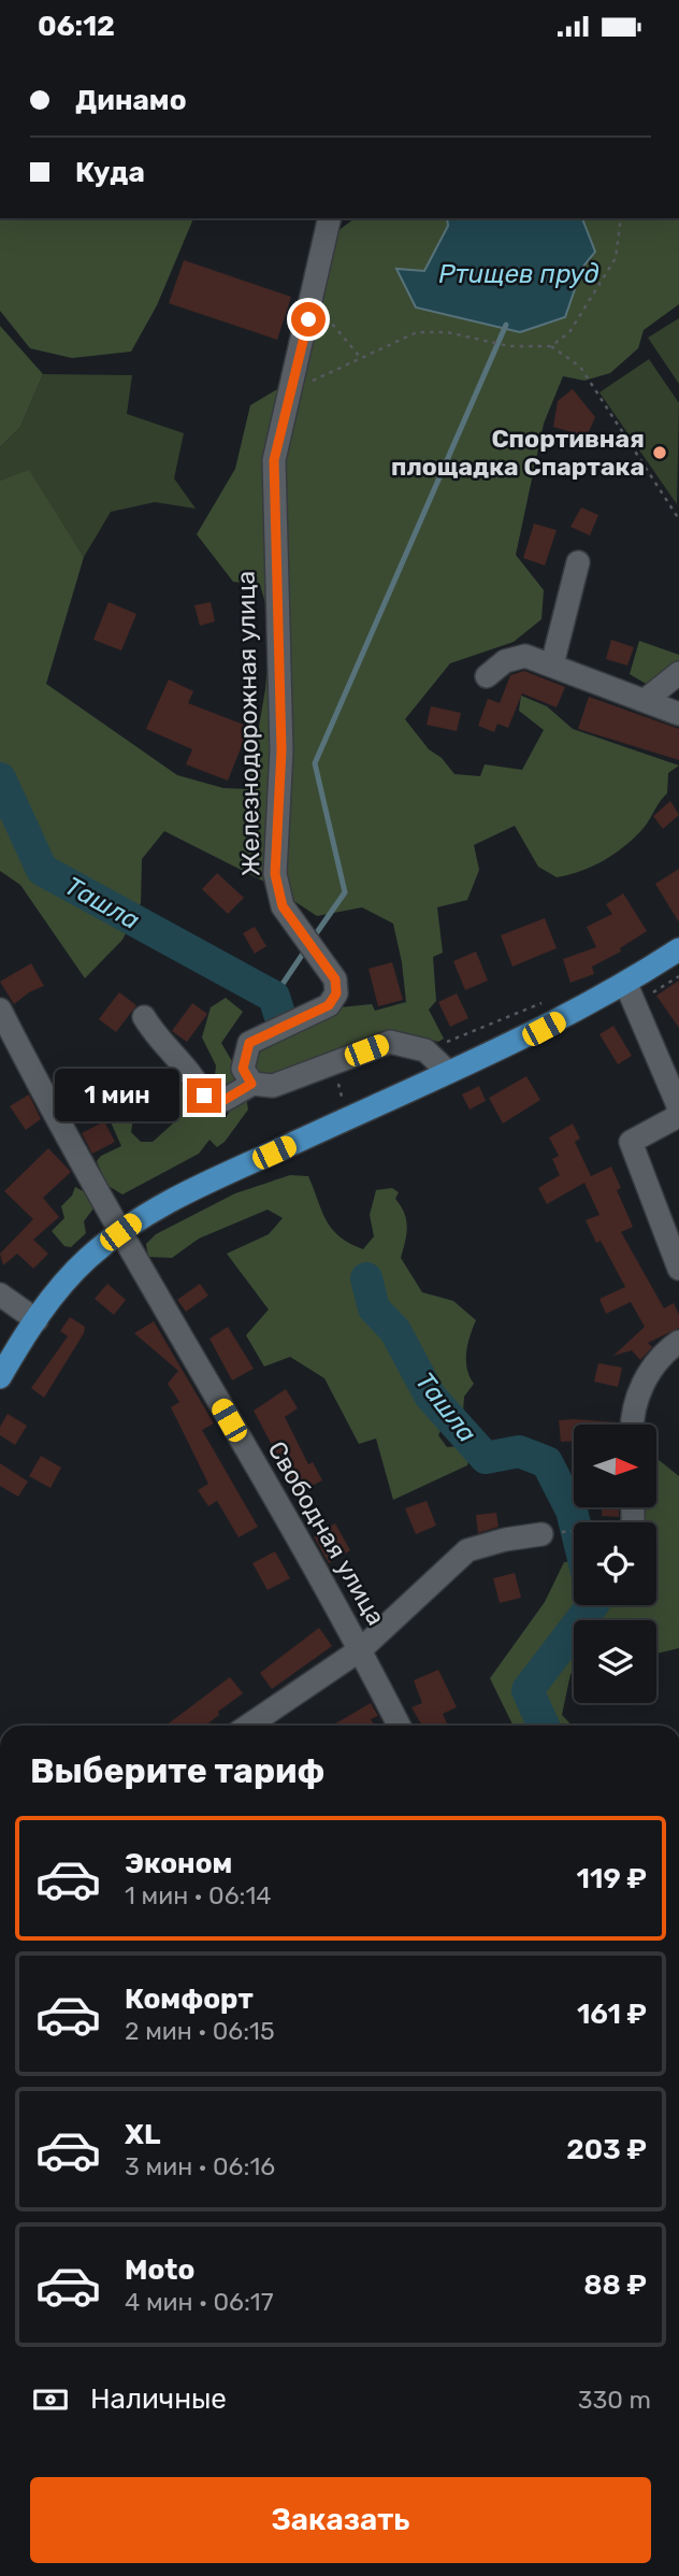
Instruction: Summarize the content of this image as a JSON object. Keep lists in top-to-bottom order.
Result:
{
  "streets": {
    "street": ["Железнодорожная улица", "Свободная улица"]
  },
  "water": ["Ртищев пруд", "Ташла"],
  "places": ["Спортивная площадка Спартака"],
  "north": "right",
  "page": {
    "status": "06:12",
    "banner": ["Динамо", "Куда"],
    "bubble": "1 мин",
    "heading": "Выберите тариф",
    "list": [
      {
        "name": "Эконом",
        "note": "1 мин · 06:14",
        "value": "119 ₽"
      },
      {
        "name": "Комфорт",
        "note": "2 мин · 06:15",
        "value": "161 ₽"
      },
      {
        "name": "XL",
        "note": "3 мин · 06:16",
        "value": "203 ₽"
      },
      {
        "name": "Moto",
        "note": "4 мин · 06:17",
        "value": "88 ₽"
      }
    ],
    "pay": ["Наличные", "330 m"],
    "buttons": "Заказать"
  }
}
